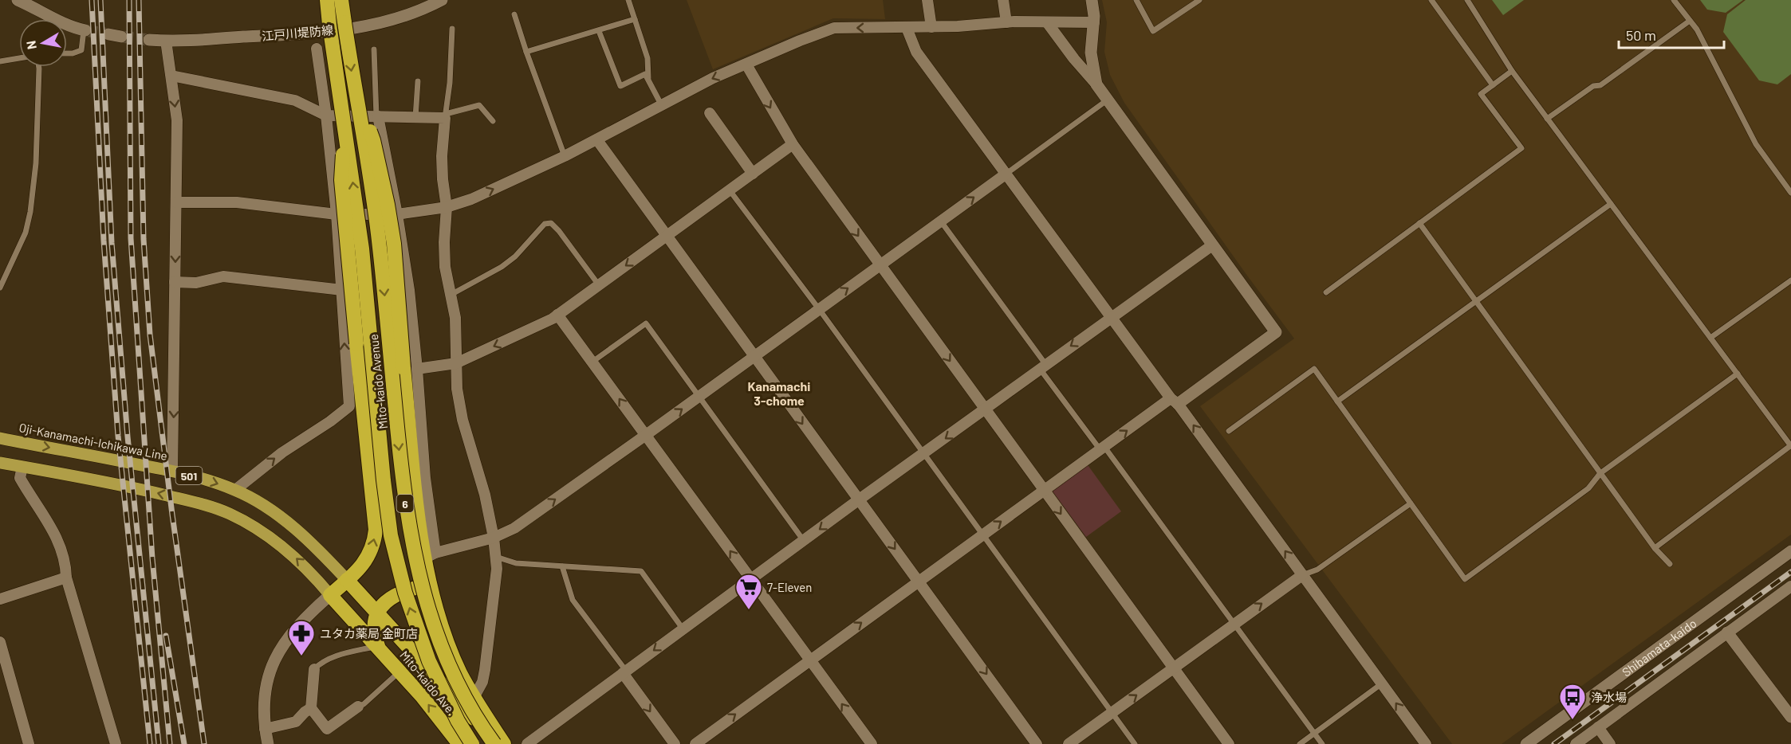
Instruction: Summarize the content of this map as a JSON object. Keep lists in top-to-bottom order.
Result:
{
  "streets": {
    "highway": ["Mito-kaido Avenue", "6", "Mito-kaido Ave."],
    "main road": ["Oji-Kanamachi-Ichikawa Line", "501"],
    "street": ["江戸川堤防線", "Shibamata-kaido"]
  },
  "crossings": [
    ["501", "Mito-kaido Ave."]
  ],
  "districts": ["Kanamachi 3-chome"],
  "places": {
    "supermarket": ["7-Eleven"],
    "pharmacy": ["ユタカ薬局 金町店"],
    "bus stop": ["浄水場"]
  },
  "scale_bar": "50 m",
  "north": "left"
}
